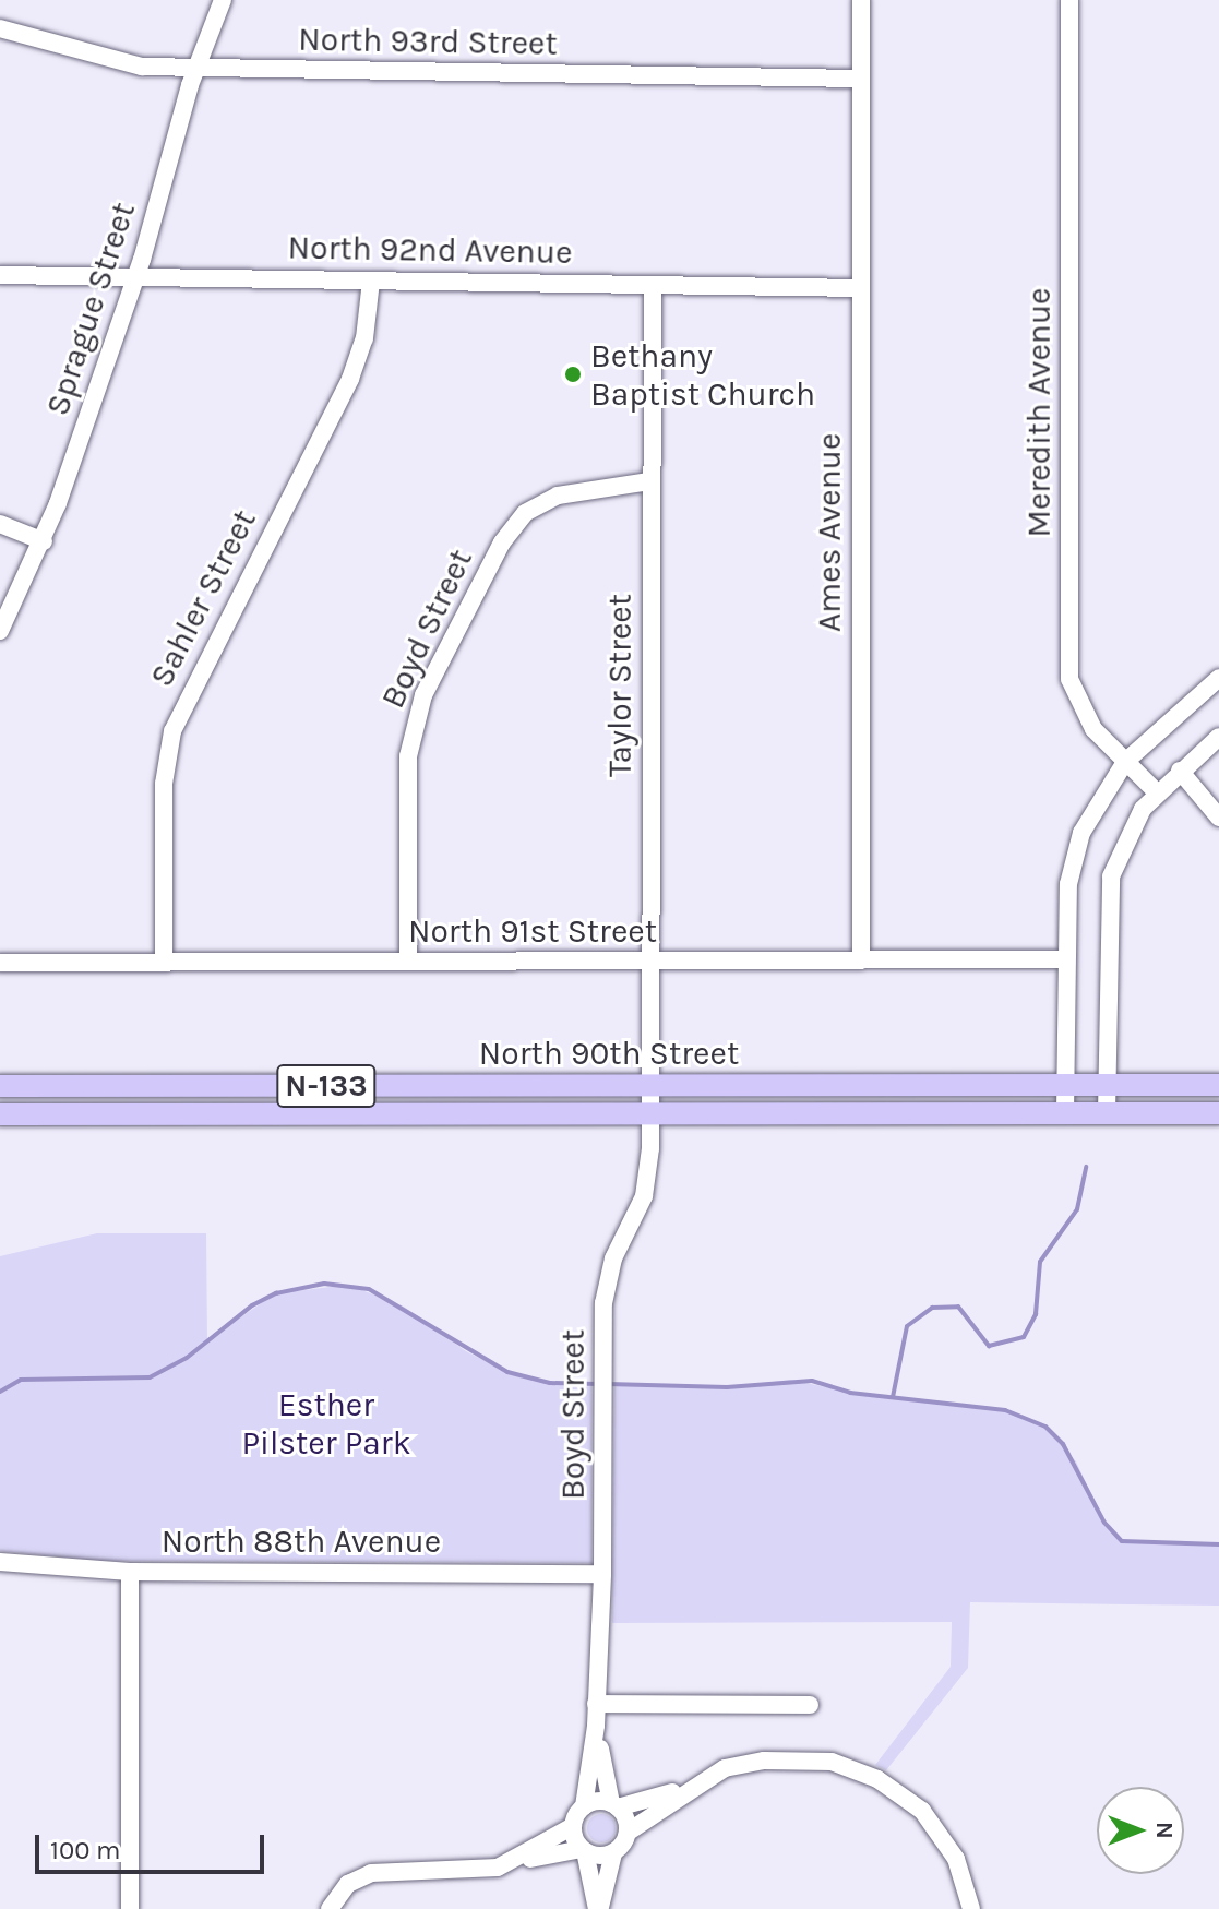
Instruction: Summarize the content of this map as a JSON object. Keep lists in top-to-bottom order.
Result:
{
  "streets": {
    "main road": ["North 90th Street", "N-133"],
    "street": [
      "North 93rd Street",
      "North 92nd Avenue",
      "Sprague Street",
      "Meredith Avenue",
      "Ames Avenue",
      "Sahler Street",
      "Boyd Street",
      "Taylor Street",
      "North 91st Street",
      "North 88th Avenue"
    ]
  },
  "crossings": [
    ["North 93rd Street", "Sprague Street"],
    ["North 93rd Street", "Ames Avenue"],
    ["North 92nd Avenue", "Sprague Street"],
    ["North 92nd Avenue", "Ames Avenue"],
    ["North 92nd Avenue", "Sahler Street"],
    ["North 92nd Avenue", "Taylor Street"],
    ["Ames Avenue", "North 91st Street"],
    ["Sahler Street", "North 91st Street"],
    ["Boyd Street", "Taylor Street"],
    ["Boyd Street", "North 91st Street"],
    ["Boyd Street", "North 90th Street"],
    ["Boyd Street", "North 88th Avenue"],
    ["Taylor Street", "North 91st Street"],
    ["Taylor Street", "North 90th Street"]
  ],
  "parks": ["Esther Pilster Park"],
  "places": ["Bethany Baptist Church"],
  "scale_bar": "100 m",
  "north": "right"
}
